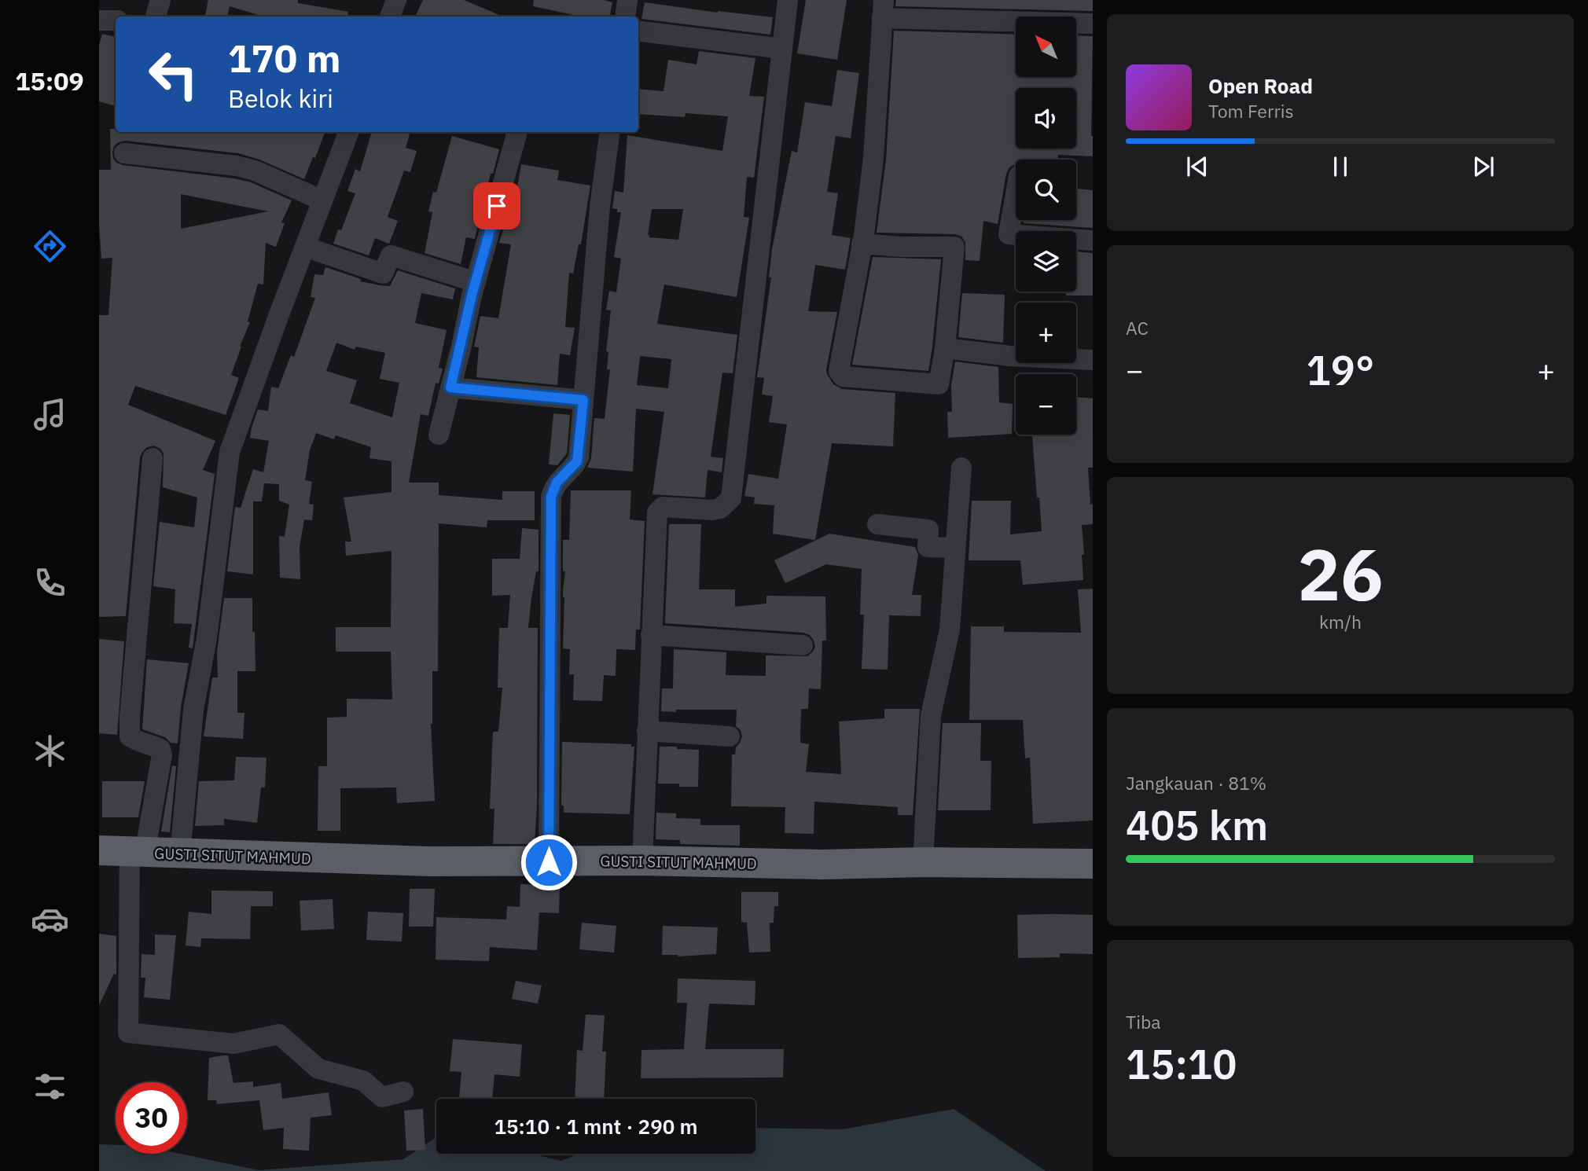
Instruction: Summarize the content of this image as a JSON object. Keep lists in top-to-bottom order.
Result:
{
  "streets": {
    "highway": ["GUSTI SITUT MAHMUD"]
  },
  "north": "top left",
  "page": {
    "tabs": "15:09",
    "map_buttons": ["+", "−"],
    "turn": ["170 m", "Belok kiri"],
    "song": ["Open Road", "Tom Ferris"],
    "tile": [
      "AC",
      ["26", "km/h"],
      ["Jangkauan · 81%", "405 km"],
      ["Tiba", "15:10"]
    ],
    "heat": ["−", "19°", "+"],
    "limit": "30",
    "trip": "15:10 · 1 mnt · 290 m"
  }
}
